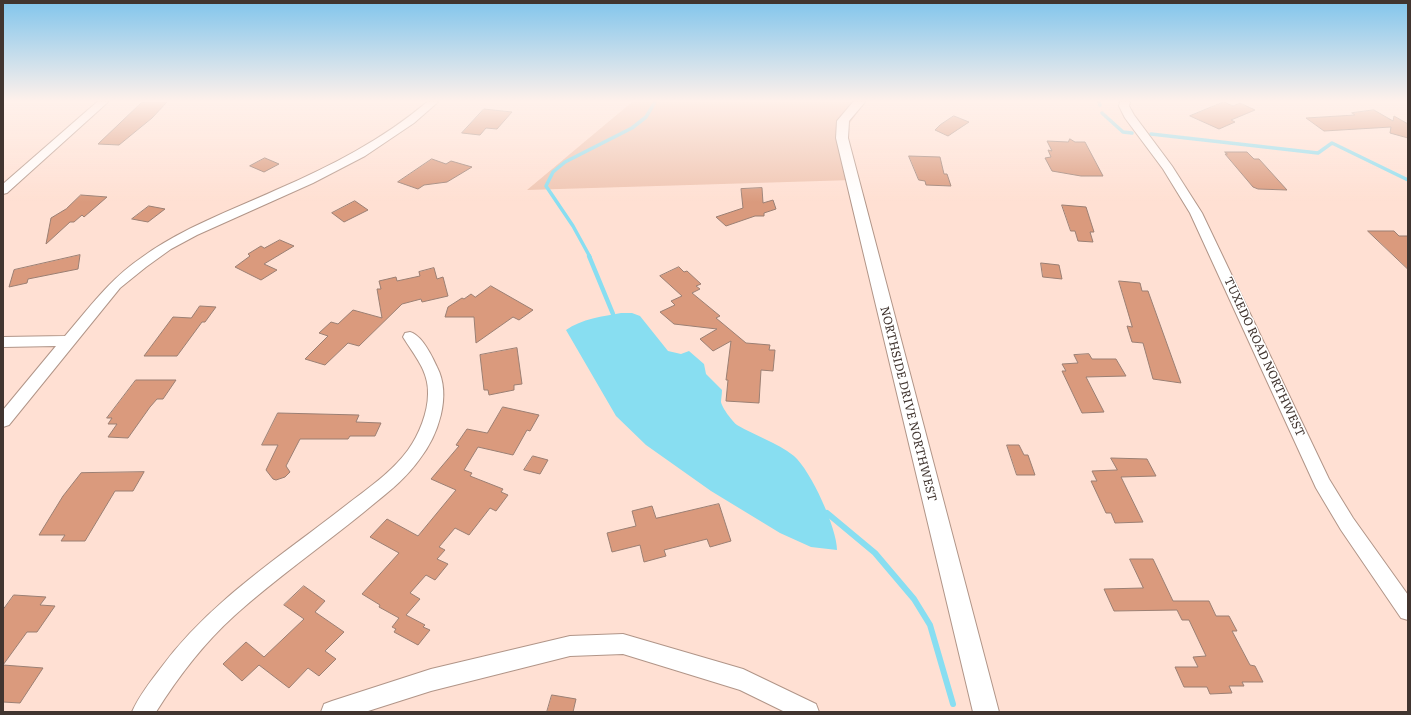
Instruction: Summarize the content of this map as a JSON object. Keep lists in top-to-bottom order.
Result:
{
  "streets": {
    "street": ["TUXEDO ROAD NORTHWEST", "NORTHSIDE DRIVE NORTHWEST"]
  }
}
